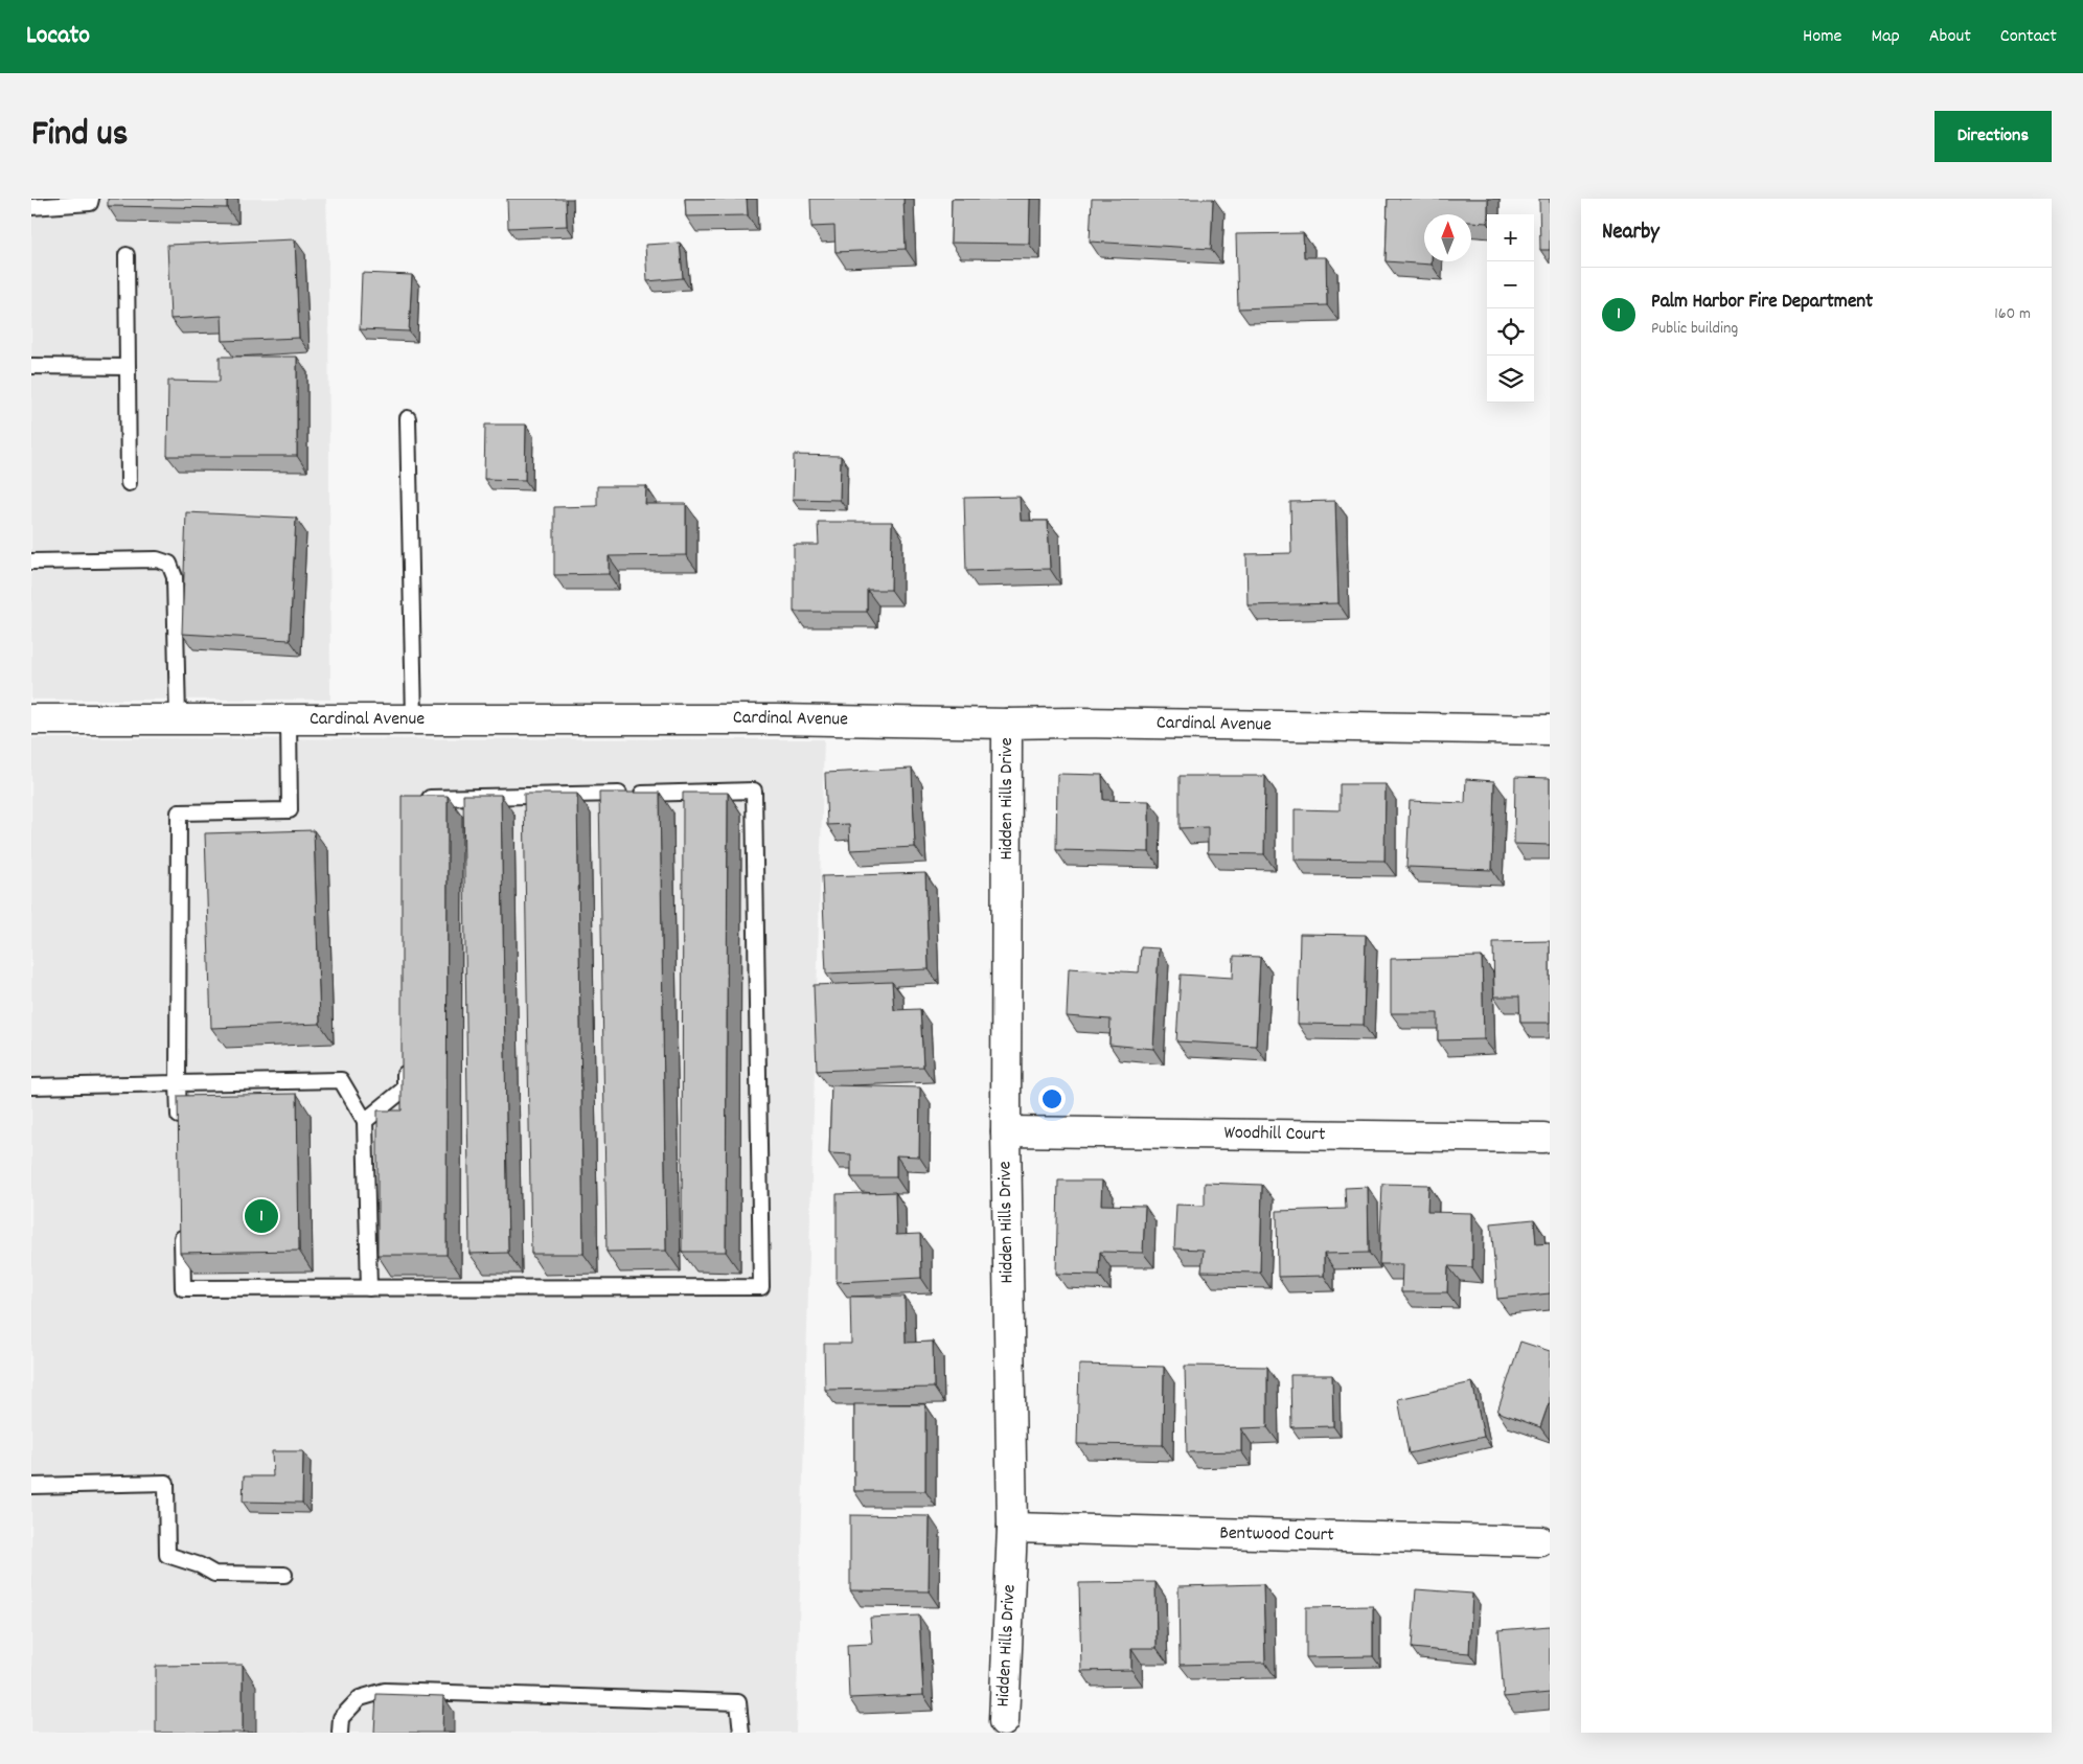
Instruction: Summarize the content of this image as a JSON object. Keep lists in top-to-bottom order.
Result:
{
  "streets": {
    "street": [
      "Cardinal Avenue",
      "Hidden Hills Drive",
      "Woodhill Court",
      "Bentwood Court"
    ]
  },
  "crossings": [
    ["Cardinal Avenue", "Hidden Hills Drive"],
    ["Hidden Hills Drive", "Woodhill Court"],
    ["Hidden Hills Drive", "Bentwood Court"]
  ],
  "north": "top",
  "page": {
    "header": "Locato",
    "nav": [
      "Home",
      "Map",
      "About",
      "Contact"
    ],
    "title": "Find us",
    "buttons": "Directions",
    "heading": "Nearby",
    "map_buttons": ["+", "−"],
    "list": [
      {
        "mark": "1",
        "name": "Palm Harbor Fire Department",
        "note": "Public building",
        "value": "160 m"
      }
    ],
    "pins": "1"
  }
}
